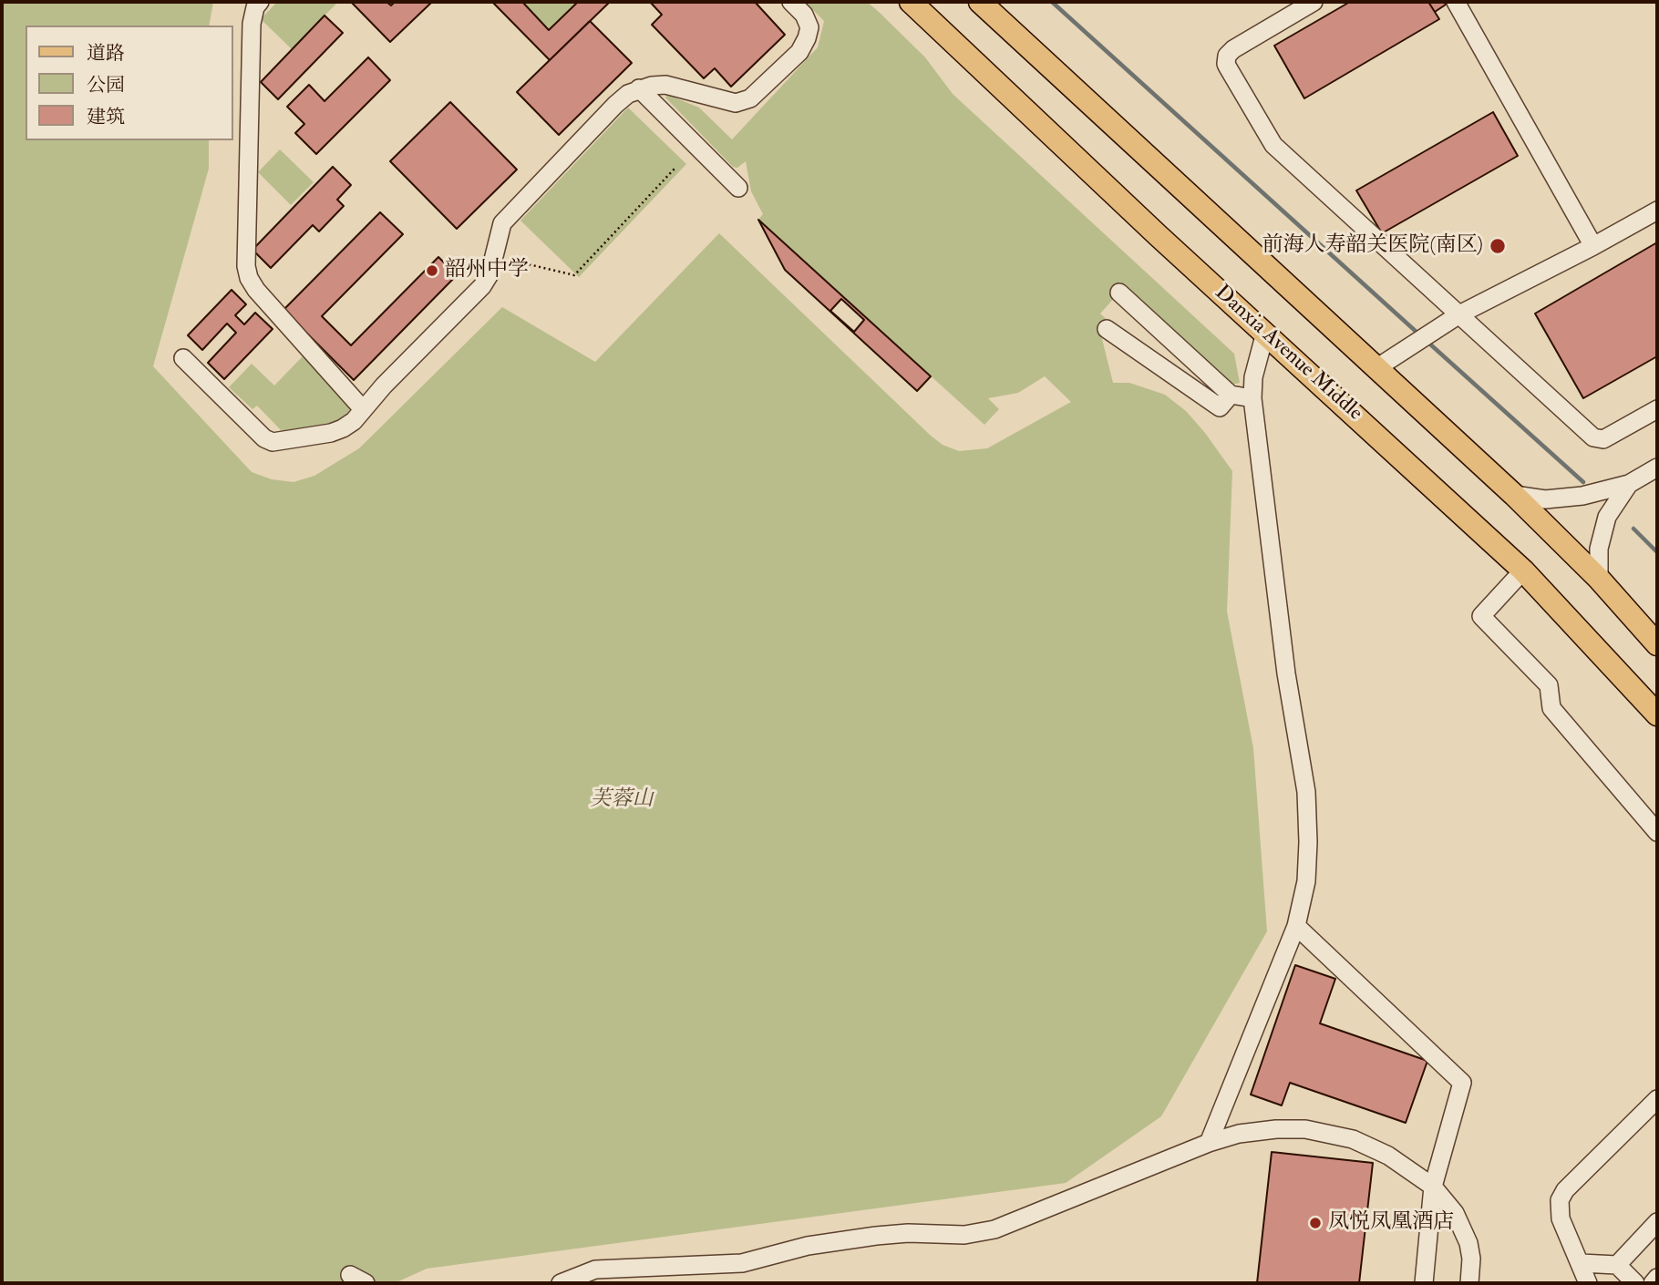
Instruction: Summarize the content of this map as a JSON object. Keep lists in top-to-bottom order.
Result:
{
  "streets": {
    "main road": ["Danxia Avenue Middle"]
  },
  "parks": ["芙蓉山"],
  "places": ["前海人寿韶关医院(南区)", "韶州中学", "凤悦凤凰酒店"],
  "legend": ["道路", "公园", "建筑"]
}
